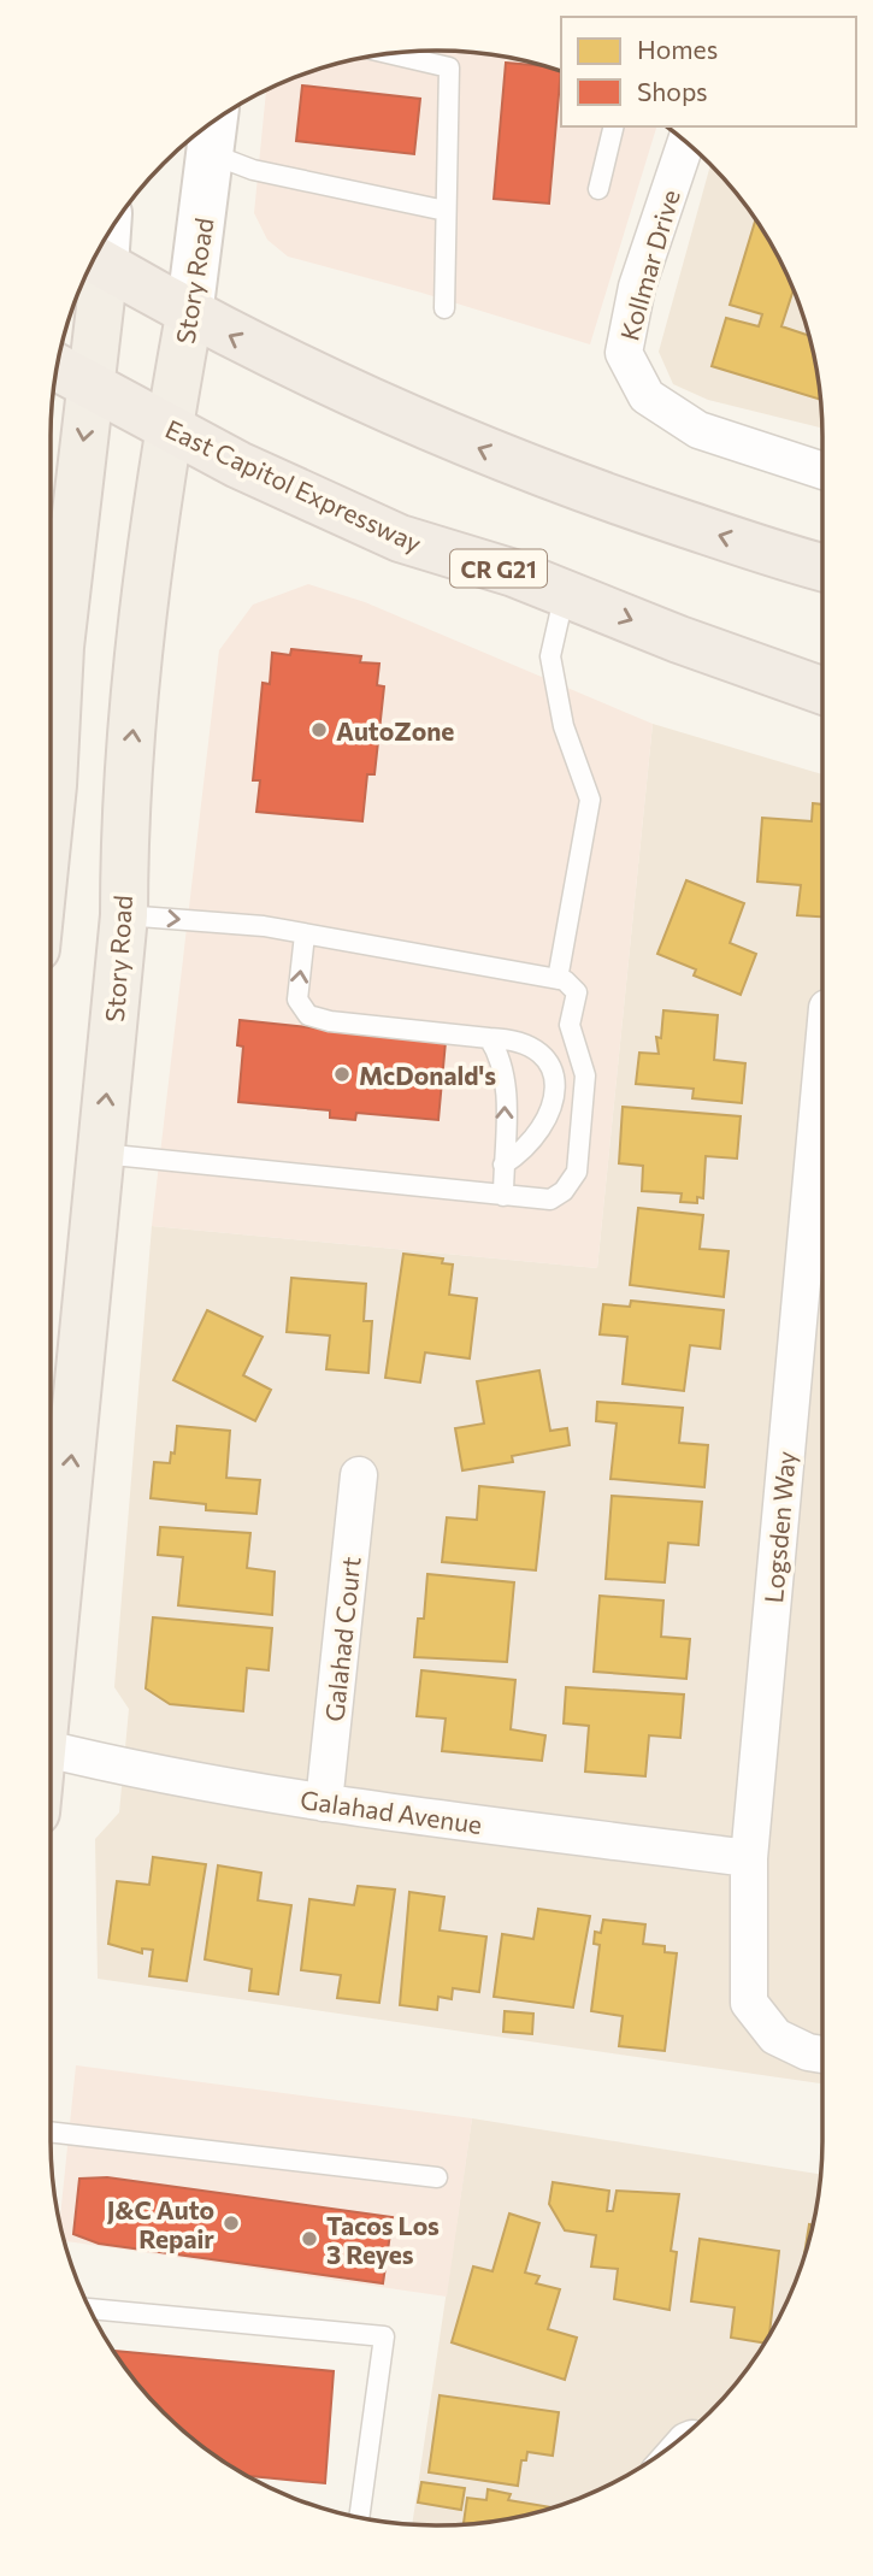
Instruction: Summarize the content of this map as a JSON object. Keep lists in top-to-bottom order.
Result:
{
  "streets": {
    "highway": ["East Capitol Expressway", "CR G21"],
    "main road": ["Story Road"],
    "street": [
      "Kollmar Drive",
      "Logsden Way",
      "Galahad Court",
      "Galahad Avenue"
    ]
  },
  "crossings": [
    ["Story Road", "East Capitol Expressway"],
    ["Logsden Way", "Galahad Avenue"],
    ["Galahad Court", "Galahad Avenue"]
  ],
  "one_way": ["Story Road"],
  "places": [
    "AutoZone",
    "McDonald's",
    "J&C Auto Repair",
    "Tacos Los 3 Reyes"
  ],
  "legend": ["Homes", "Shops"]
}
